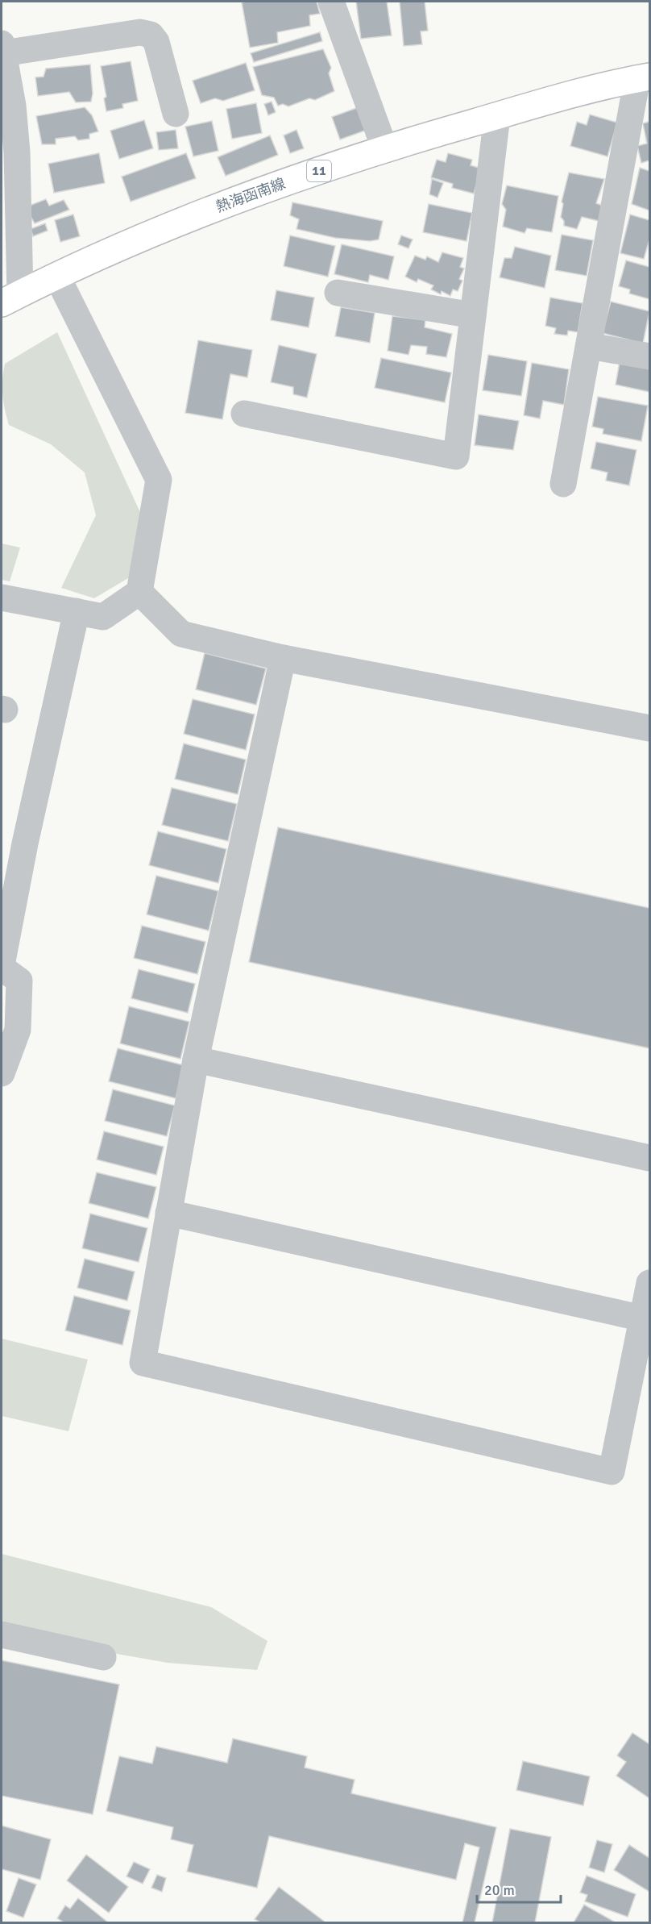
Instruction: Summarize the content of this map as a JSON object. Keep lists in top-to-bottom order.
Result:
{
  "streets": {
    "main road": ["11", "熱海函南線"]
  },
  "scale_bar": "20 m"
}
